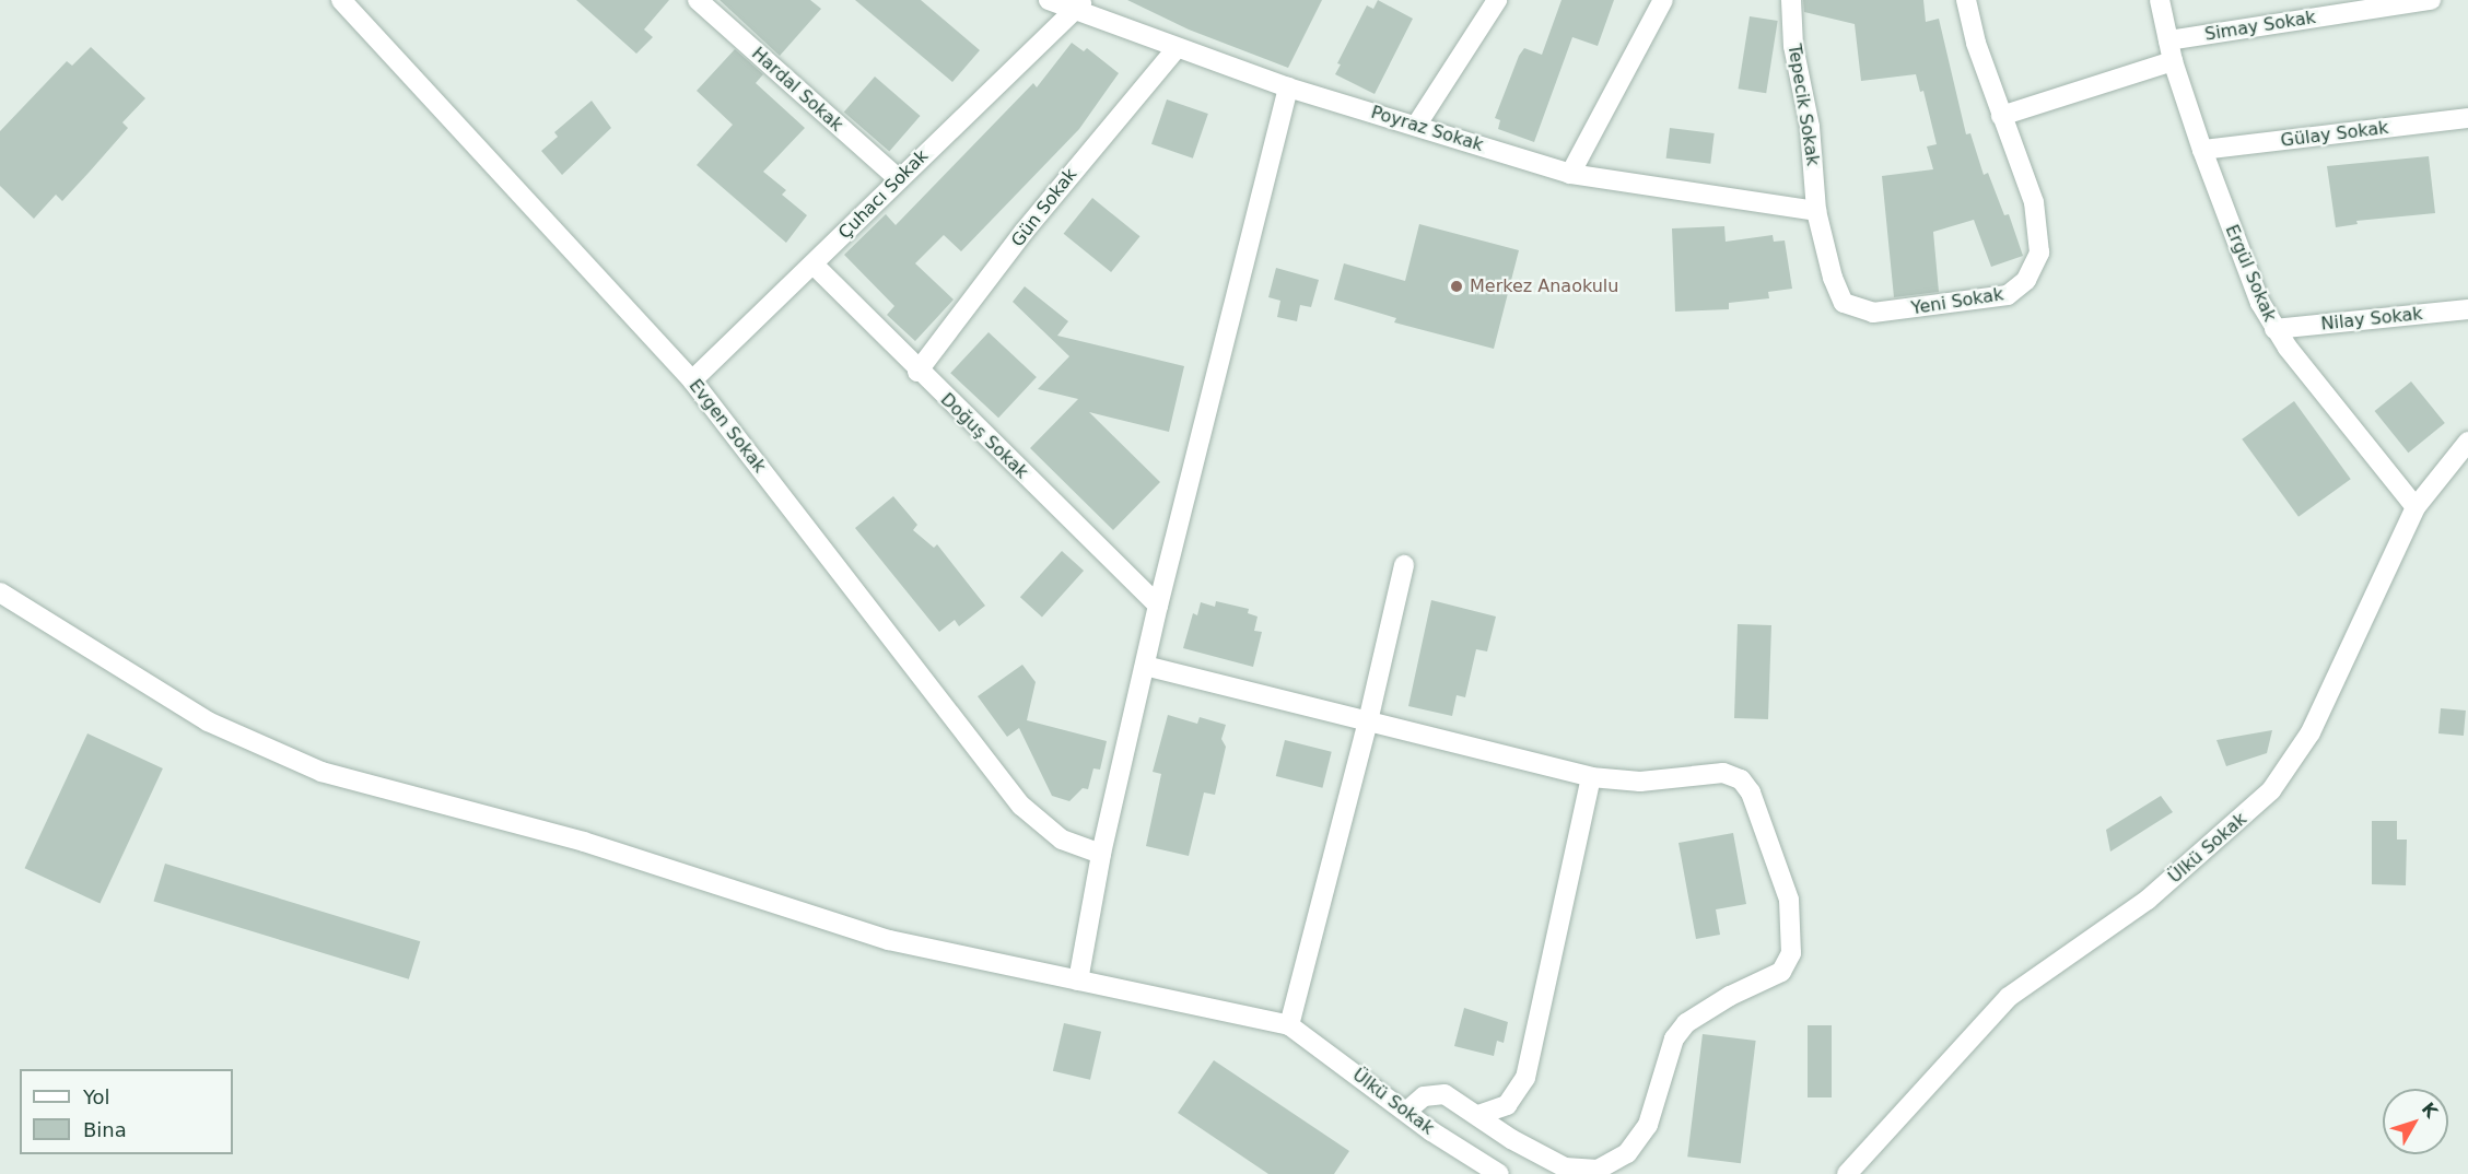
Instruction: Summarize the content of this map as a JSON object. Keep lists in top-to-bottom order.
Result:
{
  "streets": {
    "street": [
      "Simay Sokak",
      "Hardal Sokak",
      "Tepecik Sokak",
      "Poyraz Sokak",
      "Gülay Sokak",
      "Çuhacı Sokak",
      "Gün Sokak",
      "Ergül Sokak",
      "Yeni Sokak",
      "Nilay Sokak",
      "Evgen Sokak",
      "Doğuş Sokak",
      "Ülkü Sokak"
    ]
  },
  "crossings": [
    ["Simay Sokak", "Ergül Sokak"],
    ["Hardal Sokak", "Çuhacı Sokak"],
    ["Tepecik Sokak", "Poyraz Sokak"],
    ["Tepecik Sokak", "Yeni Sokak"],
    ["Poyraz Sokak", "Çuhacı Sokak"],
    ["Poyraz Sokak", "Gün Sokak"],
    ["Poyraz Sokak", "Yeni Sokak"],
    ["Gülay Sokak", "Ergül Sokak"],
    ["Çuhacı Sokak", "Evgen Sokak"],
    ["Çuhacı Sokak", "Doğuş Sokak"],
    ["Gün Sokak", "Doğuş Sokak"],
    ["Ergül Sokak", "Nilay Sokak"],
    ["Ergül Sokak", "Ülkü Sokak"]
  ],
  "places": ["Merkez Anaokulu"],
  "legend": ["Yol", "Bina"],
  "north": "top right"
}
